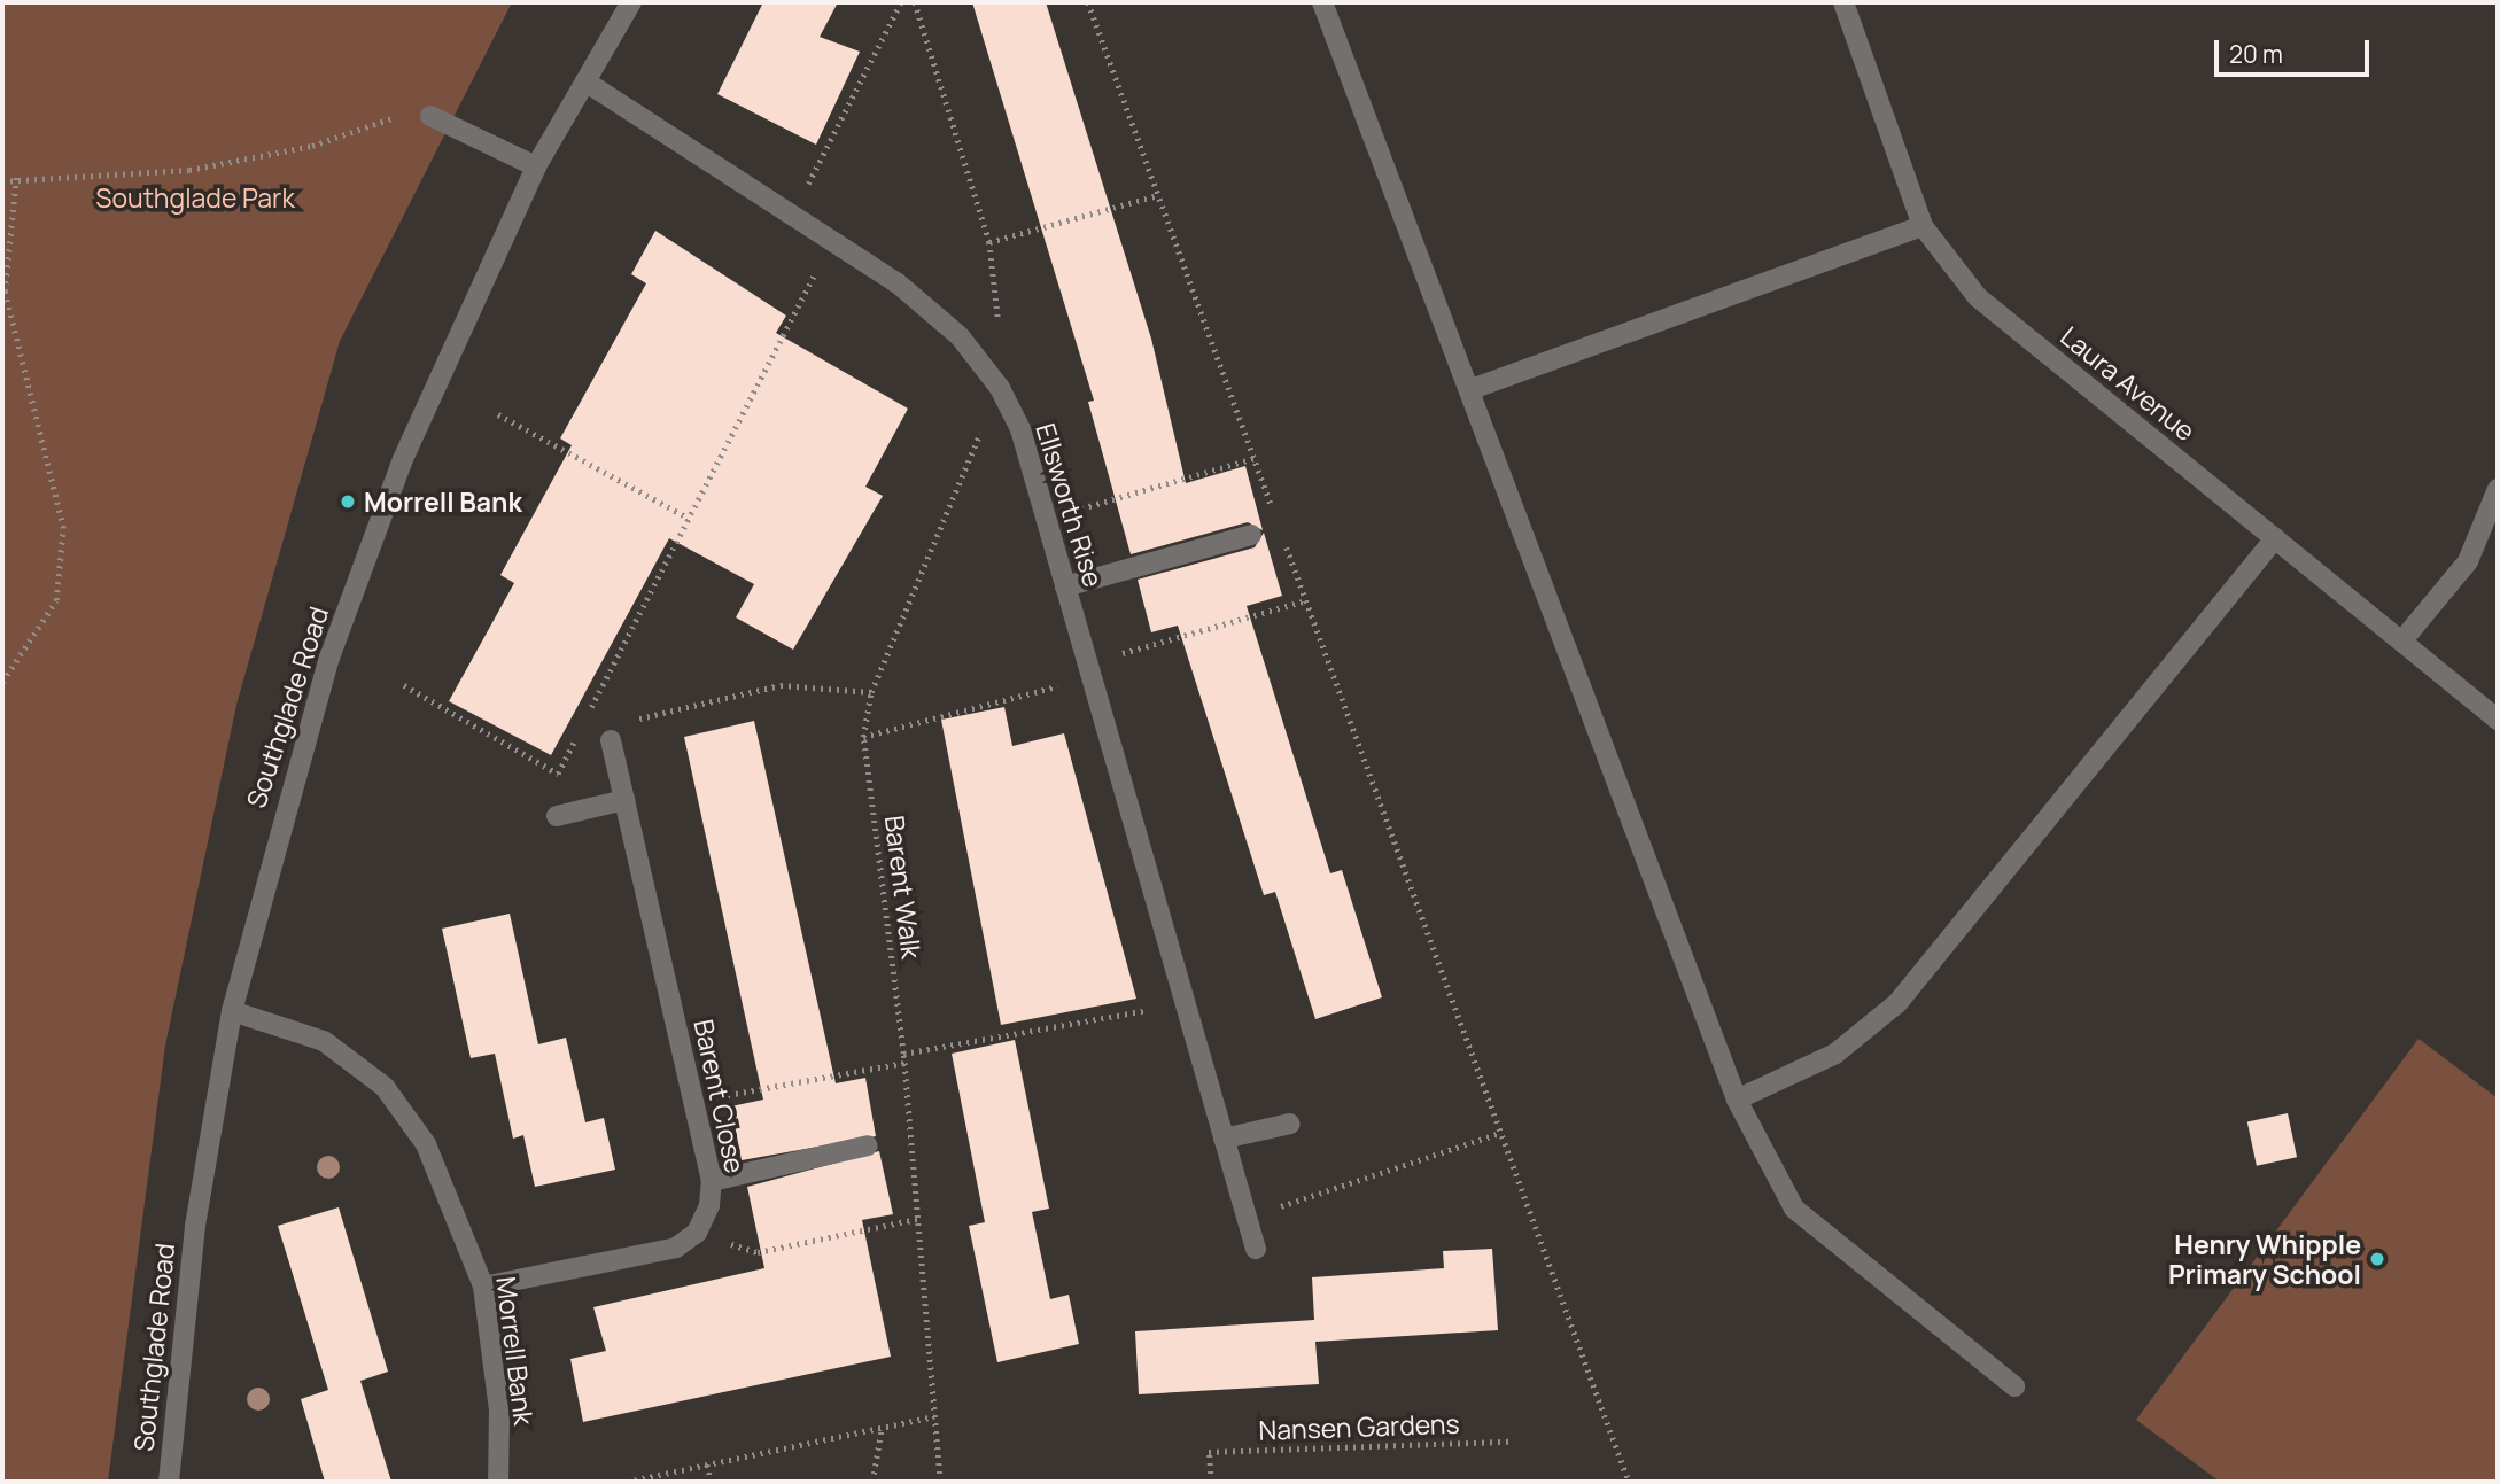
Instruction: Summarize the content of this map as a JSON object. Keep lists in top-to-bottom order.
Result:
{
  "streets": {
    "street": [
      "Laura Avenue",
      "Ellsworth Rise",
      "Southglade Road",
      "Barent Close",
      "Morrell Bank"
    ],
    "path": ["Barent Walk", "Nansen Gardens"]
  },
  "crossings": [
    ["Ellsworth Rise", "Southglade Road"],
    ["Ellsworth Rise", "Barent Walk"],
    ["Southglade Road", "Morrell Bank"]
  ],
  "parks": ["Southglade Park"],
  "places": ["Morrell Bank", "Henry Whipple Primary School"],
  "scale_bar": "20 m"
}
